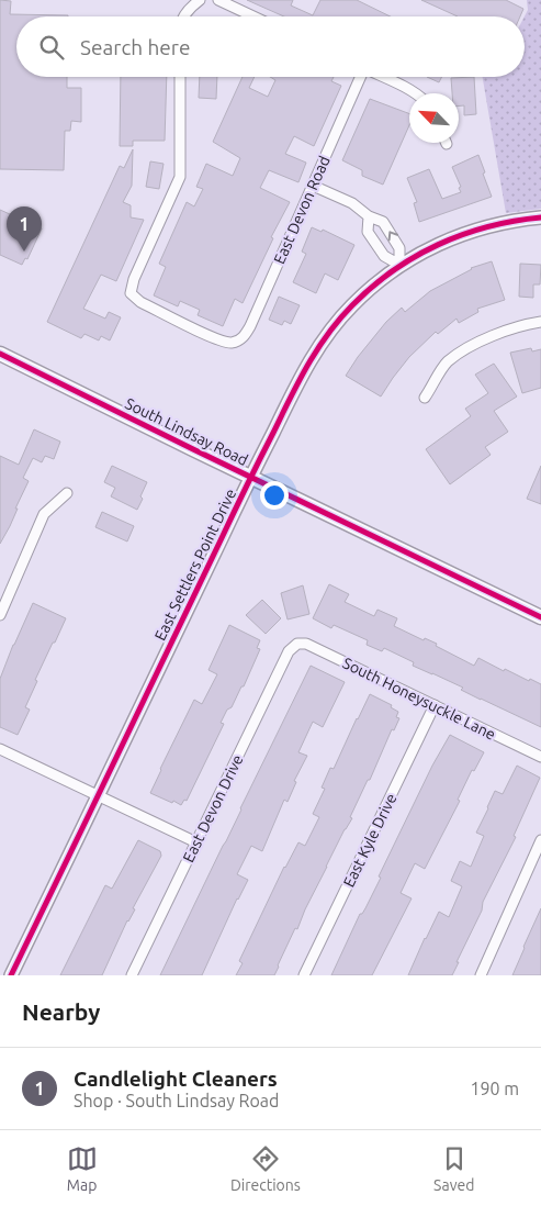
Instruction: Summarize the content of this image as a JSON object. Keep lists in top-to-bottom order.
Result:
{
  "streets": {
    "main road": ["South Lindsay Road"],
    "street": [
      "East Devon Road",
      "East Settlers Point Drive",
      "South Honeysuckle Lane",
      "East Devon Drive",
      "East Kyle Drive"
    ]
  },
  "crossings": [
    ["South Lindsay Road", "East Settlers Point Drive"],
    ["South Honeysuckle Lane", "East Devon Drive"],
    ["South Honeysuckle Lane", "East Kyle Drive"]
  ],
  "north": "top left",
  "page": {
    "search": "Search here",
    "pins": "1",
    "heading": "Nearby",
    "list": [
      {
        "mark": "1",
        "name": "Candlelight Cleaners",
        "note": "Shop · South Lindsay Road",
        "value": "190 m"
      }
    ],
    "nav": ["Map", "Directions", "Saved"]
  }
}
